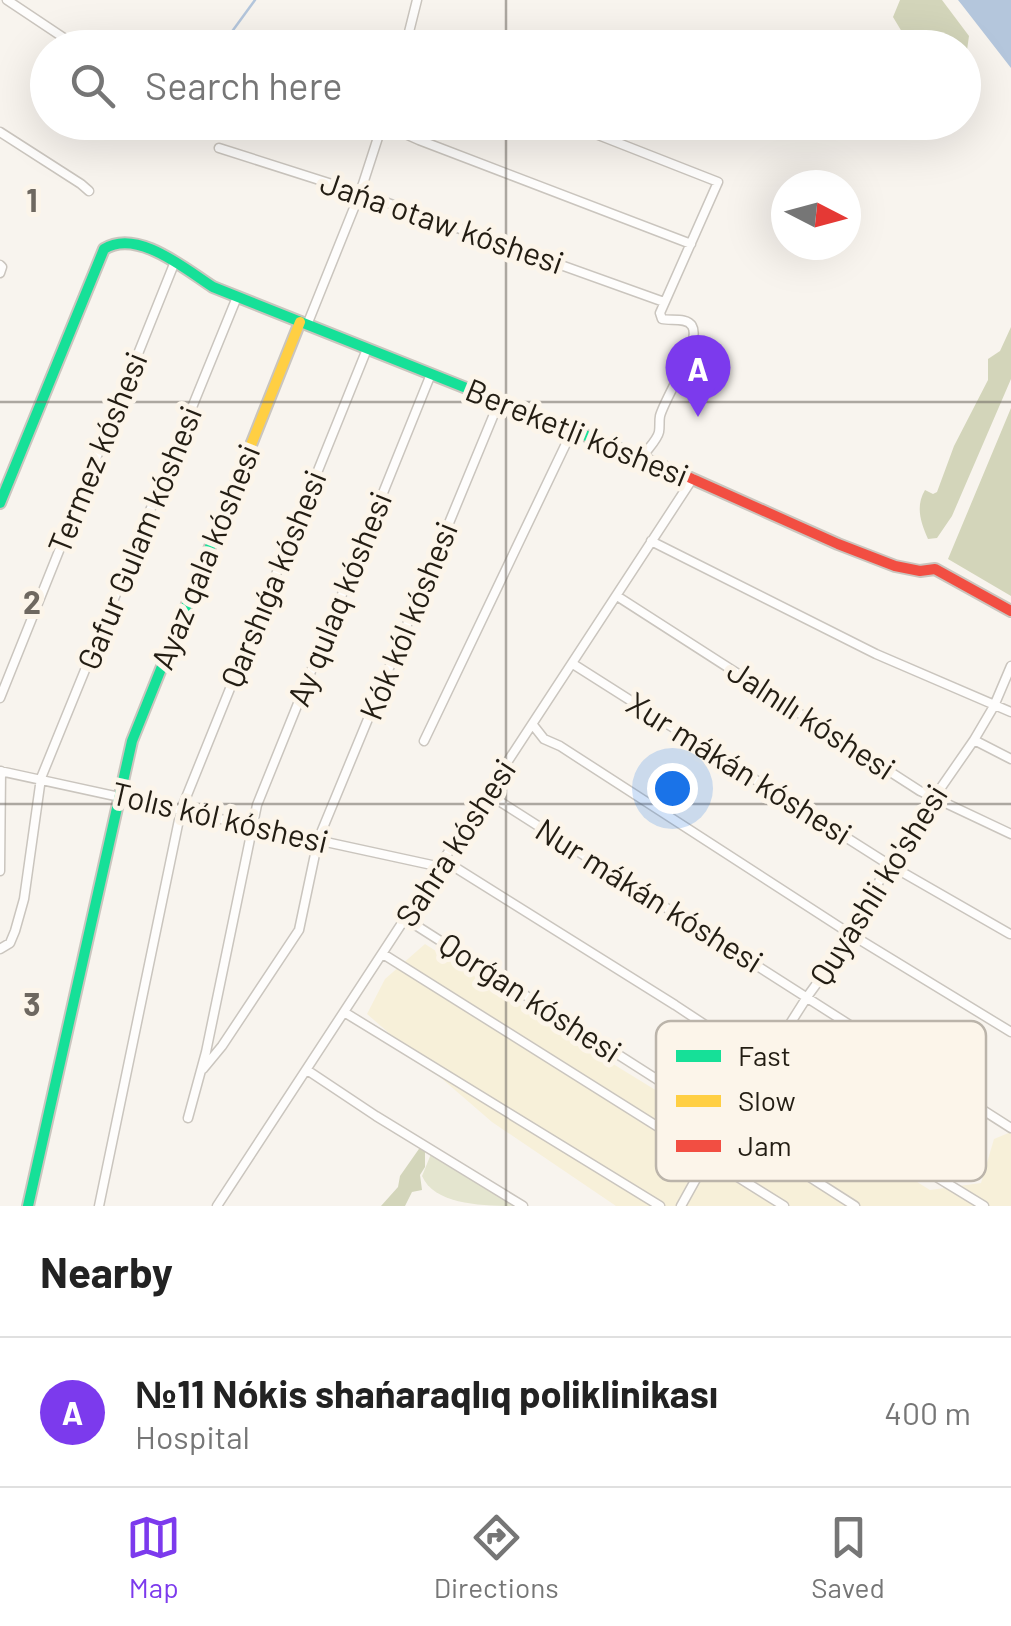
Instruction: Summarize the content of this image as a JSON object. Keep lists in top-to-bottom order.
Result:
{
  "streets": {
    "street": [
      "Jańa otaw kóshesi",
      "Bereketli kóshesi",
      "Termez kóshesi",
      "Gafur Gulam kóshesi",
      "Ayaz qala kóshesi",
      "Qarshıǵa kóshesi",
      "Ay qulaq kóshesi",
      "Kók kól kóshesi",
      "Jalnılı kóshesi",
      "Xur mákán kóshesi",
      "Tolıs kól kóshesi",
      "Sahra kóshesi",
      "Quyashli ko'shesi",
      "Nur mákán kóshesi",
      "Qorǵan kóshesi"
    ]
  },
  "crossings": [
    ["Jańa otaw kóshesi", "Bereketli kóshesi"],
    ["Bereketli kóshesi", "Termez kóshesi"],
    ["Bereketli kóshesi", "Gafur Gulam kóshesi"],
    ["Bereketli kóshesi", "Ayaz qala kóshesi"],
    ["Bereketli kóshesi", "Qarshıǵa kóshesi"],
    ["Bereketli kóshesi", "Ay qulaq kóshesi"],
    ["Bereketli kóshesi", "Kók kól kóshesi"],
    ["Bereketli kóshesi", "Sahra kóshesi"],
    ["Gafur Gulam kóshesi", "Tolıs kól kóshesi"],
    ["Ayaz qala kóshesi", "Tolıs kól kóshesi"],
    ["Qarshıǵa kóshesi", "Tolıs kól kóshesi"],
    ["Ay qulaq kóshesi", "Kók kól kóshesi"],
    ["Ay qulaq kóshesi", "Tolıs kól kóshesi"],
    ["Kók kól kóshesi", "Tolıs kól kóshesi"],
    ["Jalnılı kóshesi", "Sahra kóshesi"],
    ["Jalnılı kóshesi", "Quyashli ko'shesi"],
    ["Xur mákán kóshesi", "Sahra kóshesi"],
    ["Xur mákán kóshesi", "Quyashli ko'shesi"],
    ["Tolıs kól kóshesi", "Sahra kóshesi"],
    ["Sahra kóshesi", "Nur mákán kóshesi"],
    ["Sahra kóshesi", "Qorǵan kóshesi"],
    ["Quyashli ko'shesi", "Nur mákán kóshesi"]
  ],
  "legend": ["Fast", "Slow", "Jam"],
  "north": "right",
  "page": {
    "search": "Search here",
    "pins": "A",
    "heading": "Nearby",
    "list": [
      {
        "mark": "A",
        "name": "№11 Nókis shańaraqlıq poliklinikası",
        "note": "Hospital",
        "value": "400 m"
      }
    ],
    "nav": ["Map", "Directions", "Saved"]
  },
  "grid": {
    "rows": ["1", "2", "3"]
  }
}
